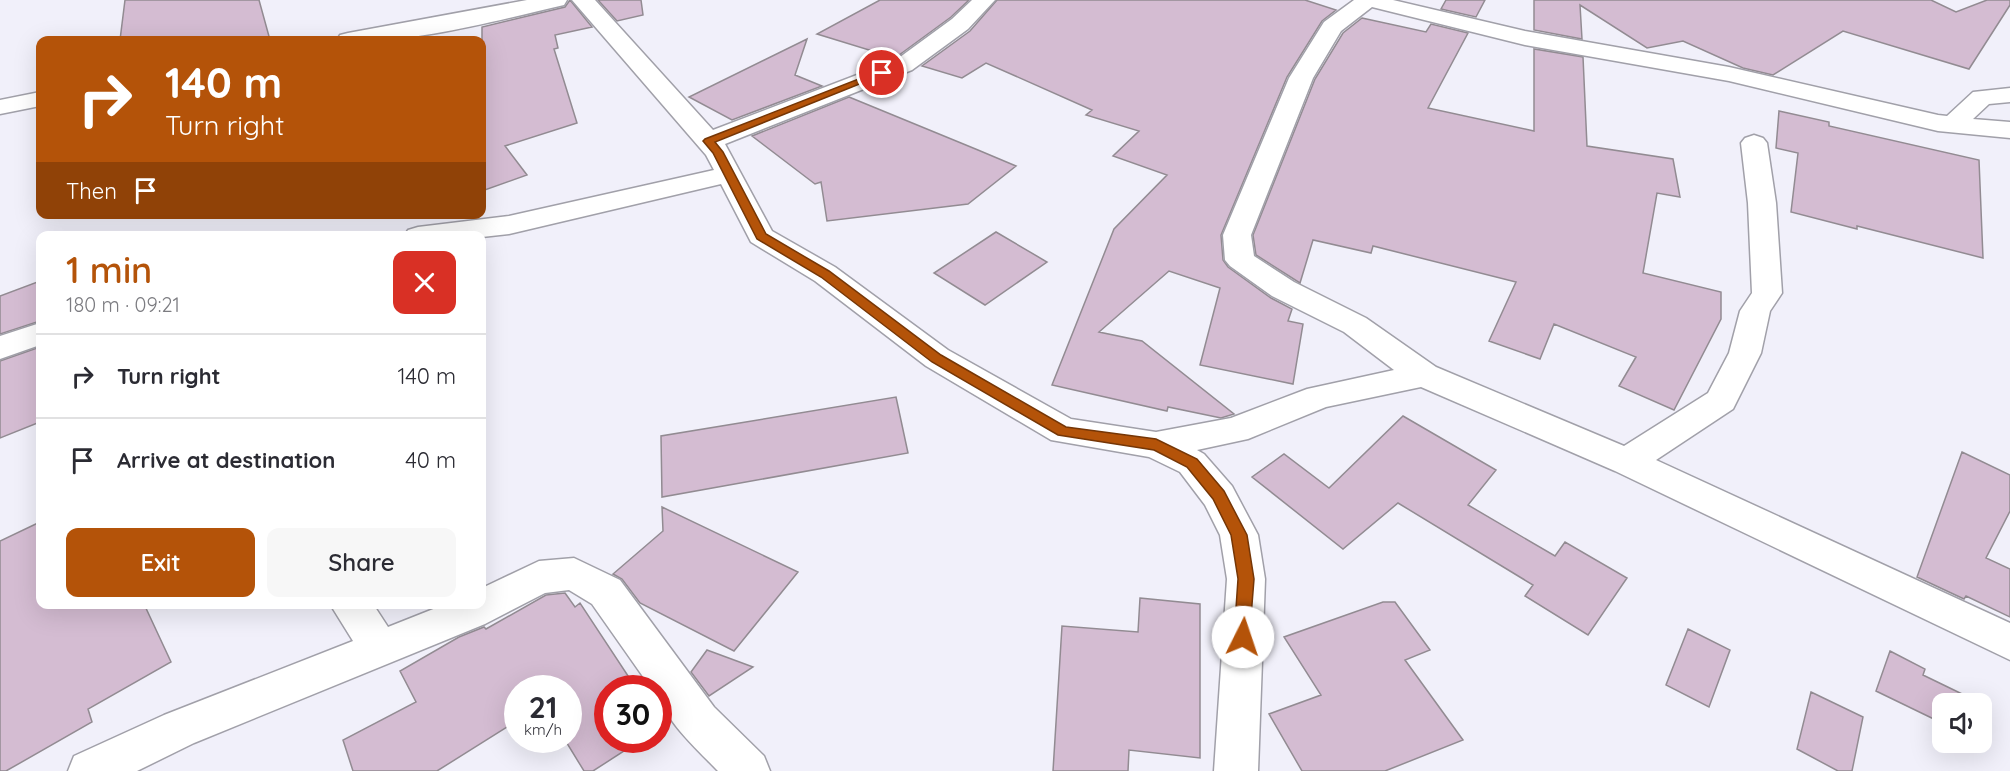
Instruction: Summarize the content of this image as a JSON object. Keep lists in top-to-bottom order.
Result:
{
  "page": {
    "turn": ["140 m", "Turn right"],
    "then": "Then",
    "heading": ["1 min", "180 m · 09:21"],
    "list": [
      {
        "name": "Turn right",
        "value": "140 m"
      },
      {
        "name": "Arrive at destination",
        "value": "40 m"
      }
    ],
    "buttons": ["Exit", "Share"],
    "speed": "21 km/h",
    "limit": "30"
  }
}
